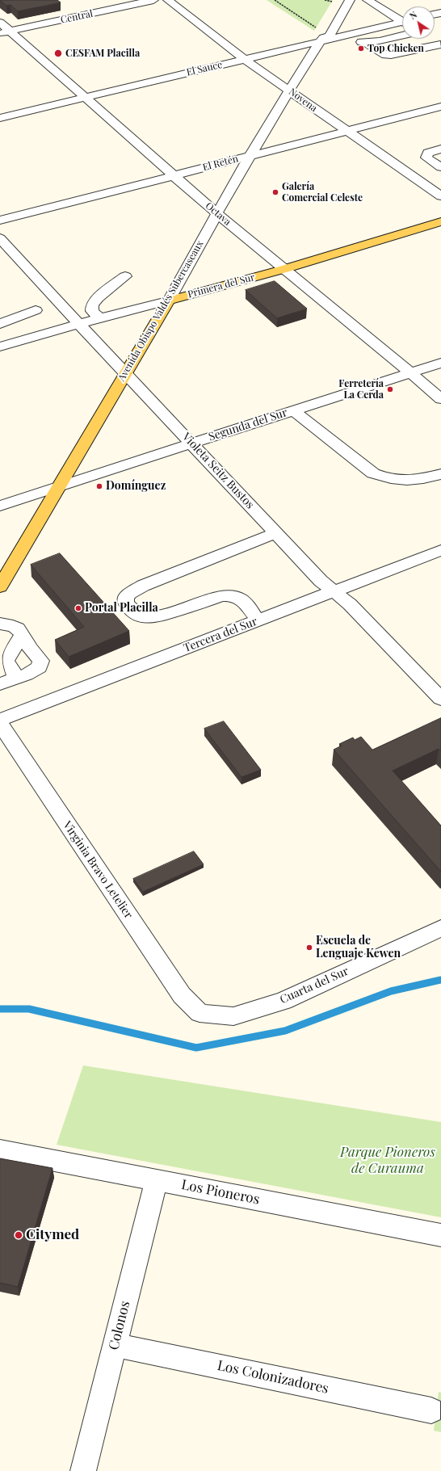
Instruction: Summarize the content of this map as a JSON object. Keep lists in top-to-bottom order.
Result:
{
  "streets": {
    "main road": ["Primera del Sur", "Avenida Obispo Valdés Subercaseaux"],
    "street": [
      "Central",
      "El Sauce",
      "Novena",
      "El Retén",
      "Octava",
      "Segunda del Sur",
      "Violeta Seitz Bustos",
      "Tercera del Sur",
      "Virginia Bravo Letelier",
      "Cuarta del Sur",
      "Los Pioneros",
      "Colonos",
      "Los Colonizadores"
    ]
  },
  "crossings": [
    ["Central", "Octava"],
    ["El Sauce", "Novena"],
    ["El Sauce", "Octava"],
    ["El Sauce", "Avenida Obispo Valdés Subercaseaux"],
    ["Novena", "El Retén"],
    ["Novena", "Avenida Obispo Valdés Subercaseaux"],
    ["El Retén", "Octava"],
    ["El Retén", "Avenida Obispo Valdés Subercaseaux"],
    ["Octava", "Primera del Sur"],
    ["Octava", "Avenida Obispo Valdés Subercaseaux"],
    ["Octava", "Segunda del Sur"],
    ["Primera del Sur", "Avenida Obispo Valdés Subercaseaux"],
    ["Primera del Sur", "Violeta Seitz Bustos"],
    ["Avenida Obispo Valdés Subercaseaux", "Segunda del Sur"],
    ["Avenida Obispo Valdés Subercaseaux", "Violeta Seitz Bustos"],
    ["Segunda del Sur", "Violeta Seitz Bustos"],
    ["Violeta Seitz Bustos", "Tercera del Sur"],
    ["Virginia Bravo Letelier", "Cuarta del Sur"],
    ["Los Pioneros", "Colonos"],
    ["Colonos", "Los Colonizadores"]
  ],
  "parks": ["Parque Pioneros de Curauma"],
  "places": [
    "Top Chicken",
    "CESFAM Placilla",
    "Galería Comercial Celeste",
    "Ferretería La Cerda",
    "Domínguez",
    "Portal Placilla",
    "Escuela de Lenguaje Kewen",
    "Citymed"
  ],
  "north": "top left"
}
